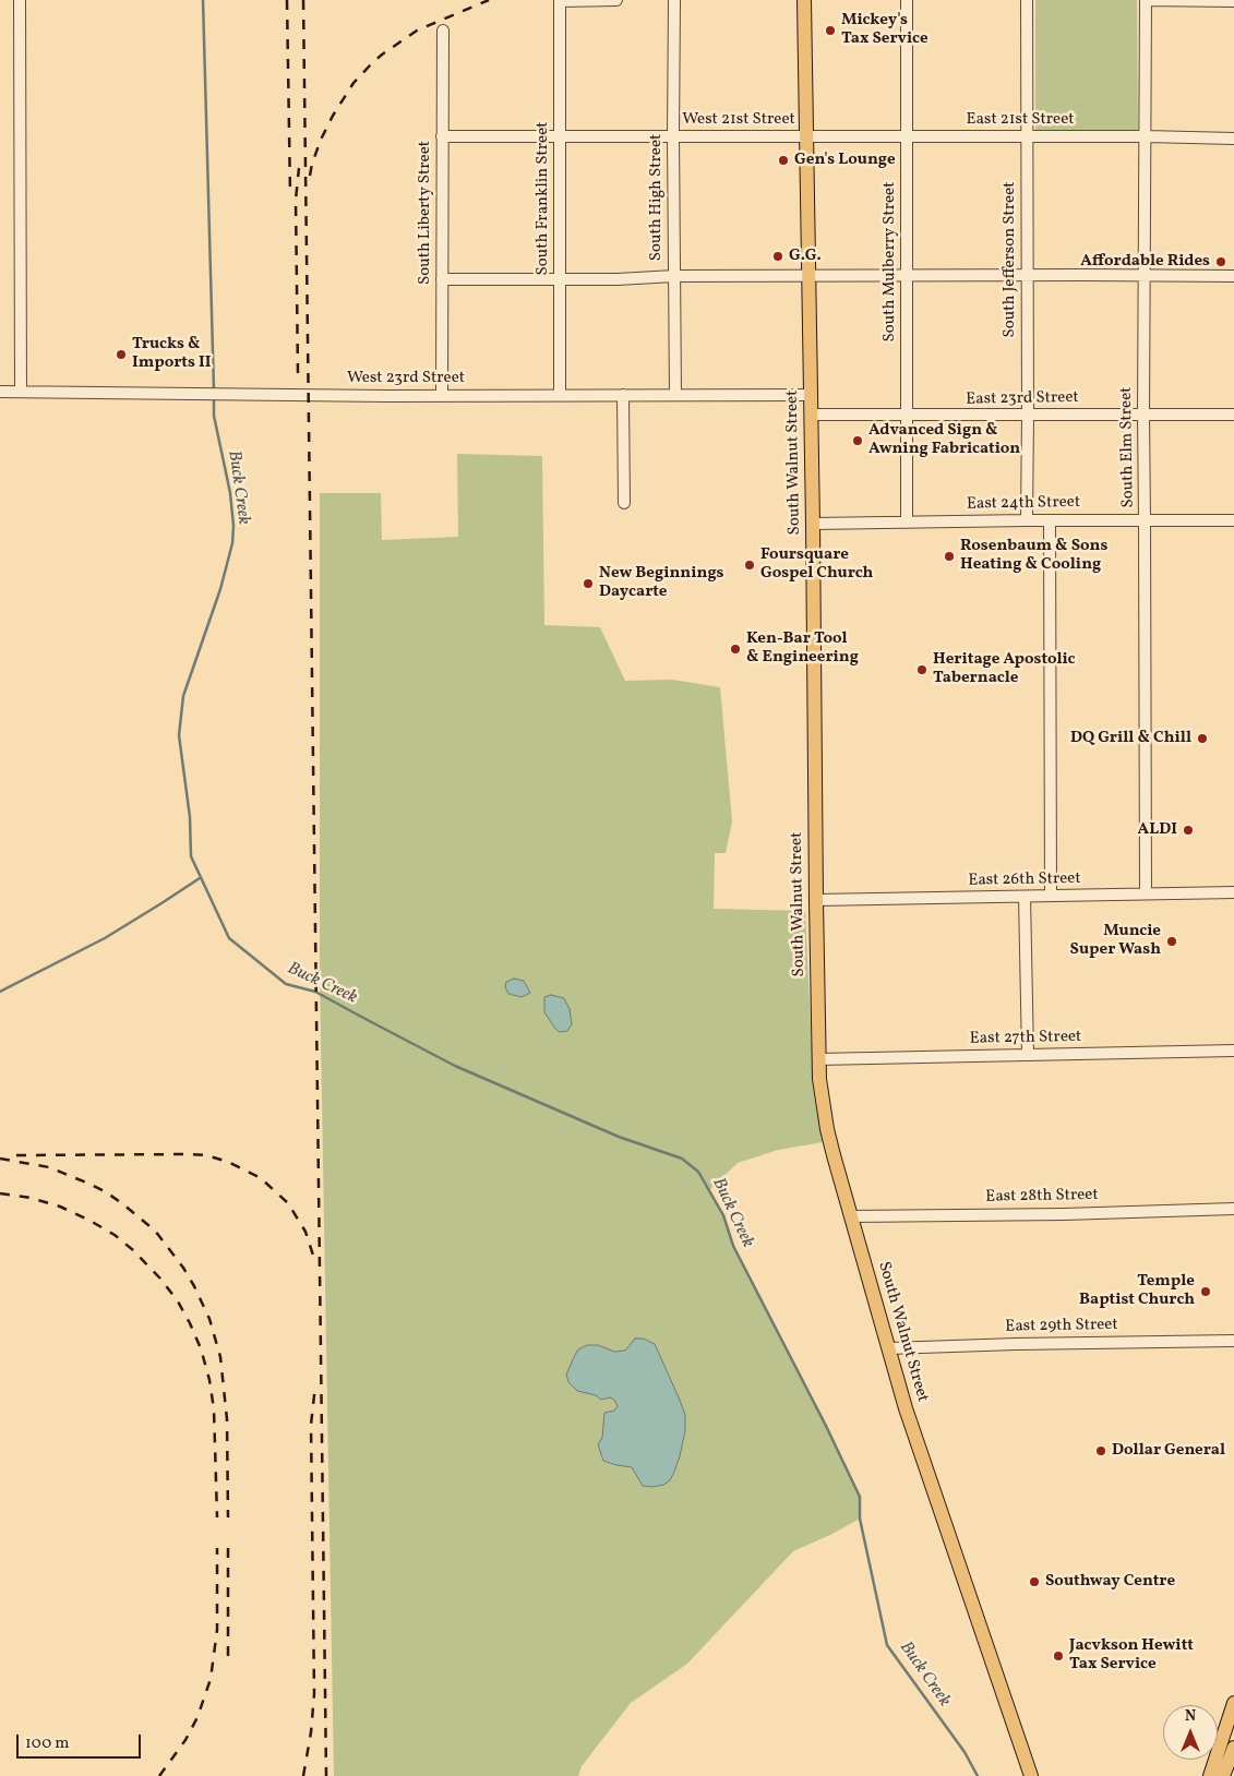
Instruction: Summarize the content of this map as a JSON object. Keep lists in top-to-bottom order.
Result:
{
  "streets": {
    "main road": ["South Walnut Street"],
    "street": [
      "West 21st Street",
      "East 21st Street",
      "South High Street",
      "South Franklin Street",
      "South Liberty Street",
      "South Jefferson Street",
      "South Mulberry Street",
      "West 23rd Street",
      "East 23rd Street",
      "South Elm Street",
      "East 24th Street",
      "East 26th Street",
      "East 27th Street",
      "East 28th Street",
      "East 29th Street"
    ]
  },
  "crossings": [
    ["West 21st Street", "East 21st Street"],
    ["West 21st Street", "South High Street"],
    ["West 21st Street", "South Franklin Street"],
    ["West 21st Street", "South Liberty Street"],
    ["West 21st Street", "South Walnut Street"],
    ["East 21st Street", "South Jefferson Street"],
    ["East 21st Street", "South Mulberry Street"],
    ["East 21st Street", "South Elm Street"],
    ["East 21st Street", "South Walnut Street"],
    ["South High Street", "West 23rd Street"],
    ["South Franklin Street", "West 23rd Street"],
    ["South Liberty Street", "West 23rd Street"],
    ["South Jefferson Street", "East 23rd Street"],
    ["South Jefferson Street", "East 24th Street"],
    ["South Mulberry Street", "East 23rd Street"],
    ["South Mulberry Street", "East 24th Street"],
    ["West 23rd Street", "South Walnut Street"],
    ["East 23rd Street", "South Elm Street"],
    ["East 23rd Street", "South Walnut Street"],
    ["South Elm Street", "East 24th Street"],
    ["South Elm Street", "East 26th Street"],
    ["South Walnut Street", "East 24th Street"],
    ["South Walnut Street", "East 26th Street"],
    ["South Walnut Street", "East 27th Street"],
    ["South Walnut Street", "East 28th Street"],
    ["South Walnut Street", "East 29th Street"]
  ],
  "water": ["Buck Creek"],
  "places": [
    "Mickey's Tax Service",
    "Gen's Lounge",
    "G.G.",
    "Affordable Rides",
    "Trucks & Imports II",
    "Advanced Sign & Awning Fabrication",
    "Rosenbaum & Sons Heating & Cooling",
    "Foursquare Gospel Church",
    "New Beginnings Daycarte",
    "Ken-Bar Tool & Engineering",
    "Heritage Apostolic Tabernacle",
    "DQ Grill & Chill",
    "ALDI",
    "Muncie Super Wash",
    "Temple Baptist Church",
    "Dollar General",
    "Southway Centre",
    "Jacvkson Hewitt Tax Service"
  ],
  "scale_bar": "100 m",
  "north": "top"
}
